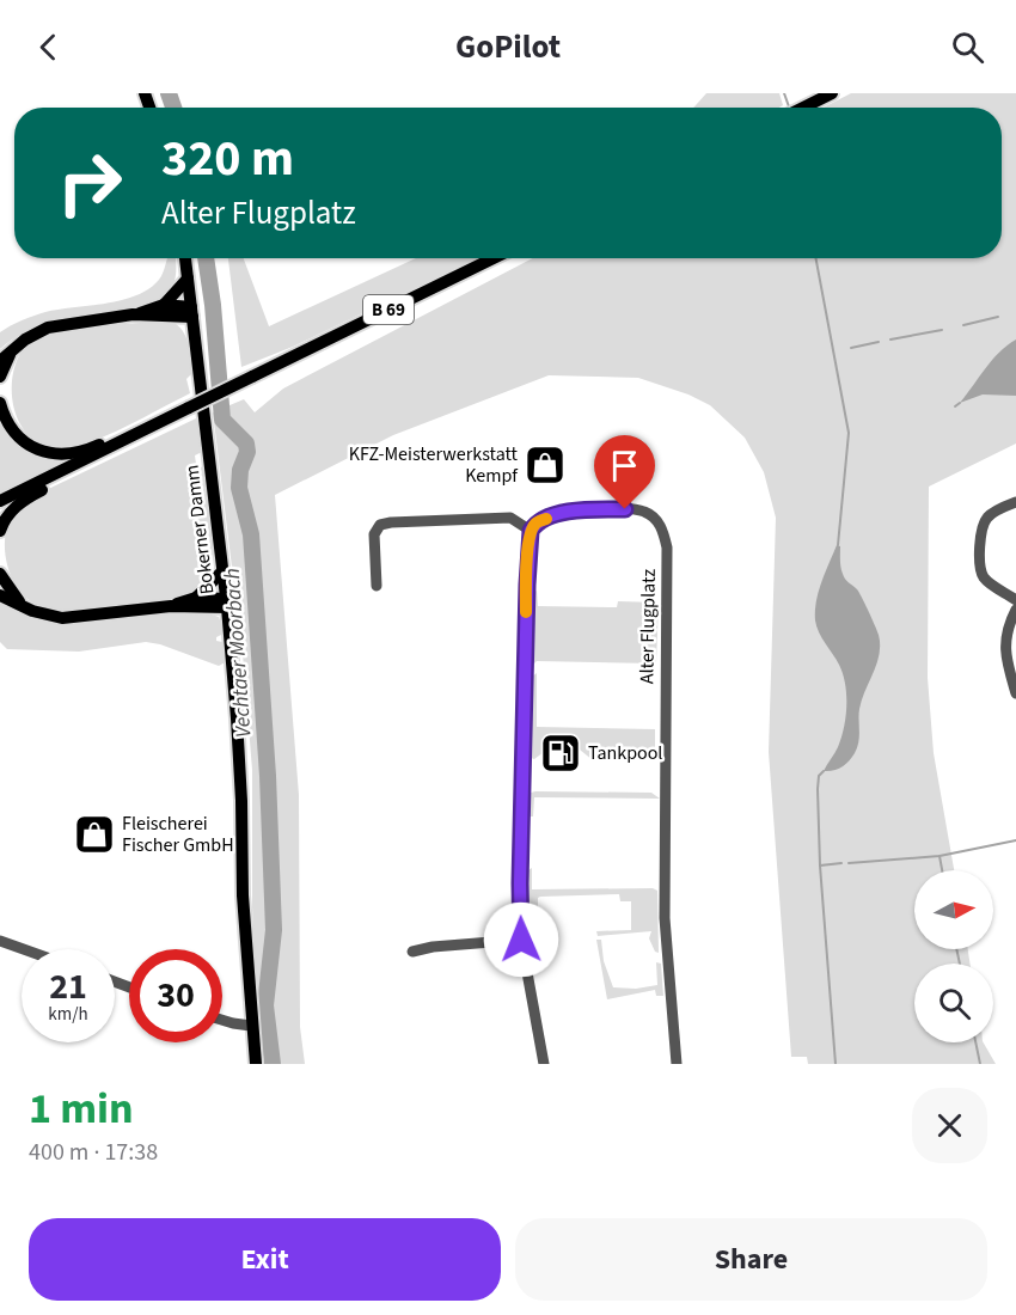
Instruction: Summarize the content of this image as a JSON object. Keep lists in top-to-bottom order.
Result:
{
  "streets": {
    "main road": ["B 69", "Bokerner Damm"],
    "street": ["Alter Flugplatz"]
  },
  "water": ["Vechtaer Moorbach"],
  "places": {
    "shop": ["KFZ-Meisterwerkstatt Kempf", "Fleischerei Fischer GmbH"],
    "fuel station": ["Tankpool"]
  },
  "north": "right",
  "page": {
    "header": "GoPilot",
    "turn": ["320 m", "Alter Flugplatz"],
    "speed": "21 km/h",
    "limit": "30",
    "heading": ["1 min", "400 m · 17:38"],
    "buttons": ["Exit", "Share"]
  }
}
